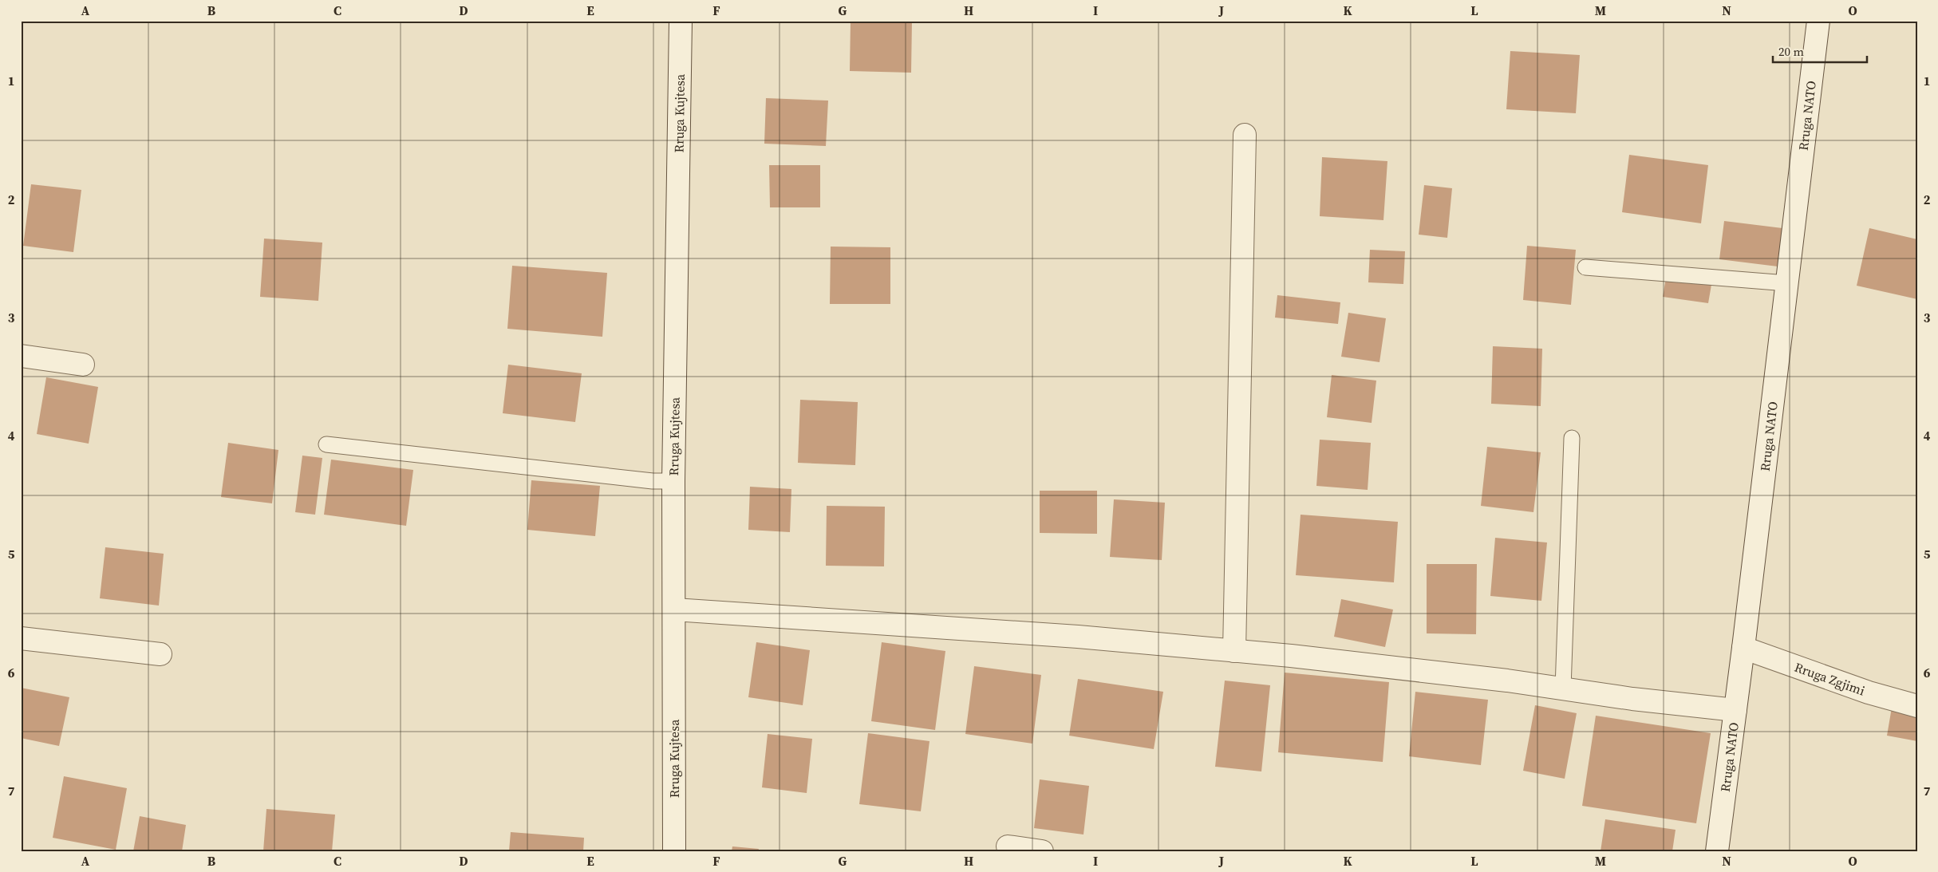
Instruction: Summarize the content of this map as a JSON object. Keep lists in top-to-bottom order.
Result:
{
  "streets": {
    "street": ["Rruga Kujtesa", "Rruga NATO", "Rruga Zgjimi"]
  },
  "crossings": [
    ["Rruga NATO", "Rruga Zgjimi"]
  ],
  "scale_bar": "20 m",
  "grid": {
    "columns": [
      "A",
      "B",
      "C",
      "D",
      "E",
      "F",
      "G",
      "H",
      "I",
      "J",
      "K",
      "L",
      "M",
      "N",
      "O"
    ],
    "rows": [
      "1",
      "2",
      "3",
      "4",
      "5",
      "6",
      "7"
    ]
  }
}
